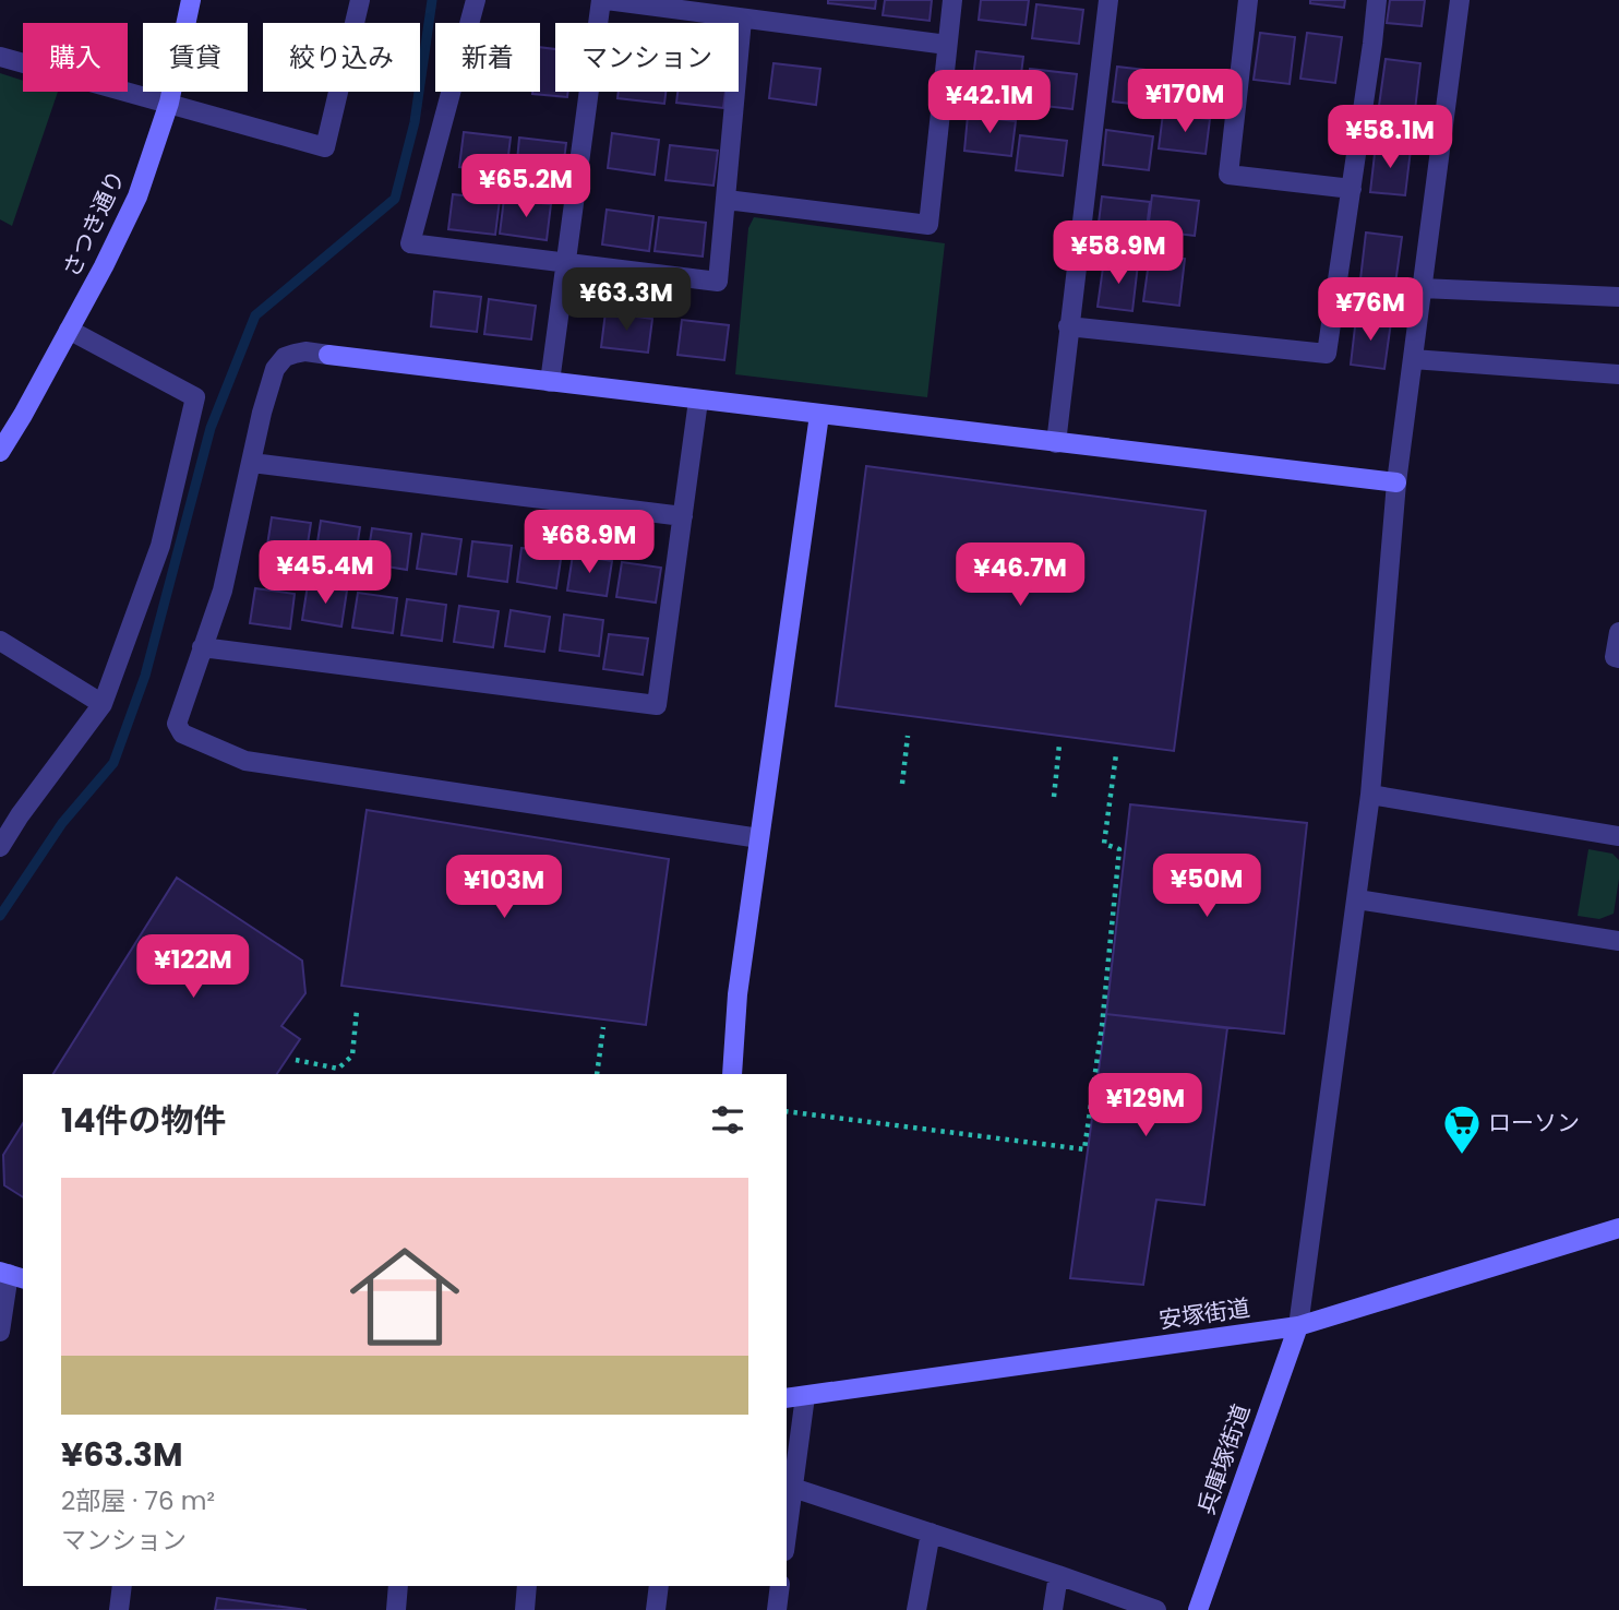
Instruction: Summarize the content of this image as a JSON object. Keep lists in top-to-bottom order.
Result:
{
  "streets": {
    "street": ["さつき通り", "安塚街道", "兵庫塚街道"]
  },
  "crossings": [
    ["安塚街道", "兵庫塚街道"]
  ],
  "places": {
    "supermarket": ["ローソン"]
  },
  "page": {
    "chip": [
      "購入",
      "賃貸",
      "絞り込み",
      "新着",
      "マンション"
    ],
    "price": [
      "¥170M",
      "¥42.1M",
      "¥58.1M",
      "¥65.2M",
      "¥58.9M",
      "¥63.3M",
      "¥76M",
      "¥68.9M",
      "¥45.4M",
      "¥46.7M",
      "¥50M",
      "¥103M",
      "¥122M",
      "¥129M"
    ],
    "heading": "14件の物件",
    "list": [
      {
        "name": "¥63.3M",
        "note": "2部屋 · 76 m² · マンション"
      }
    ]
  }
}
